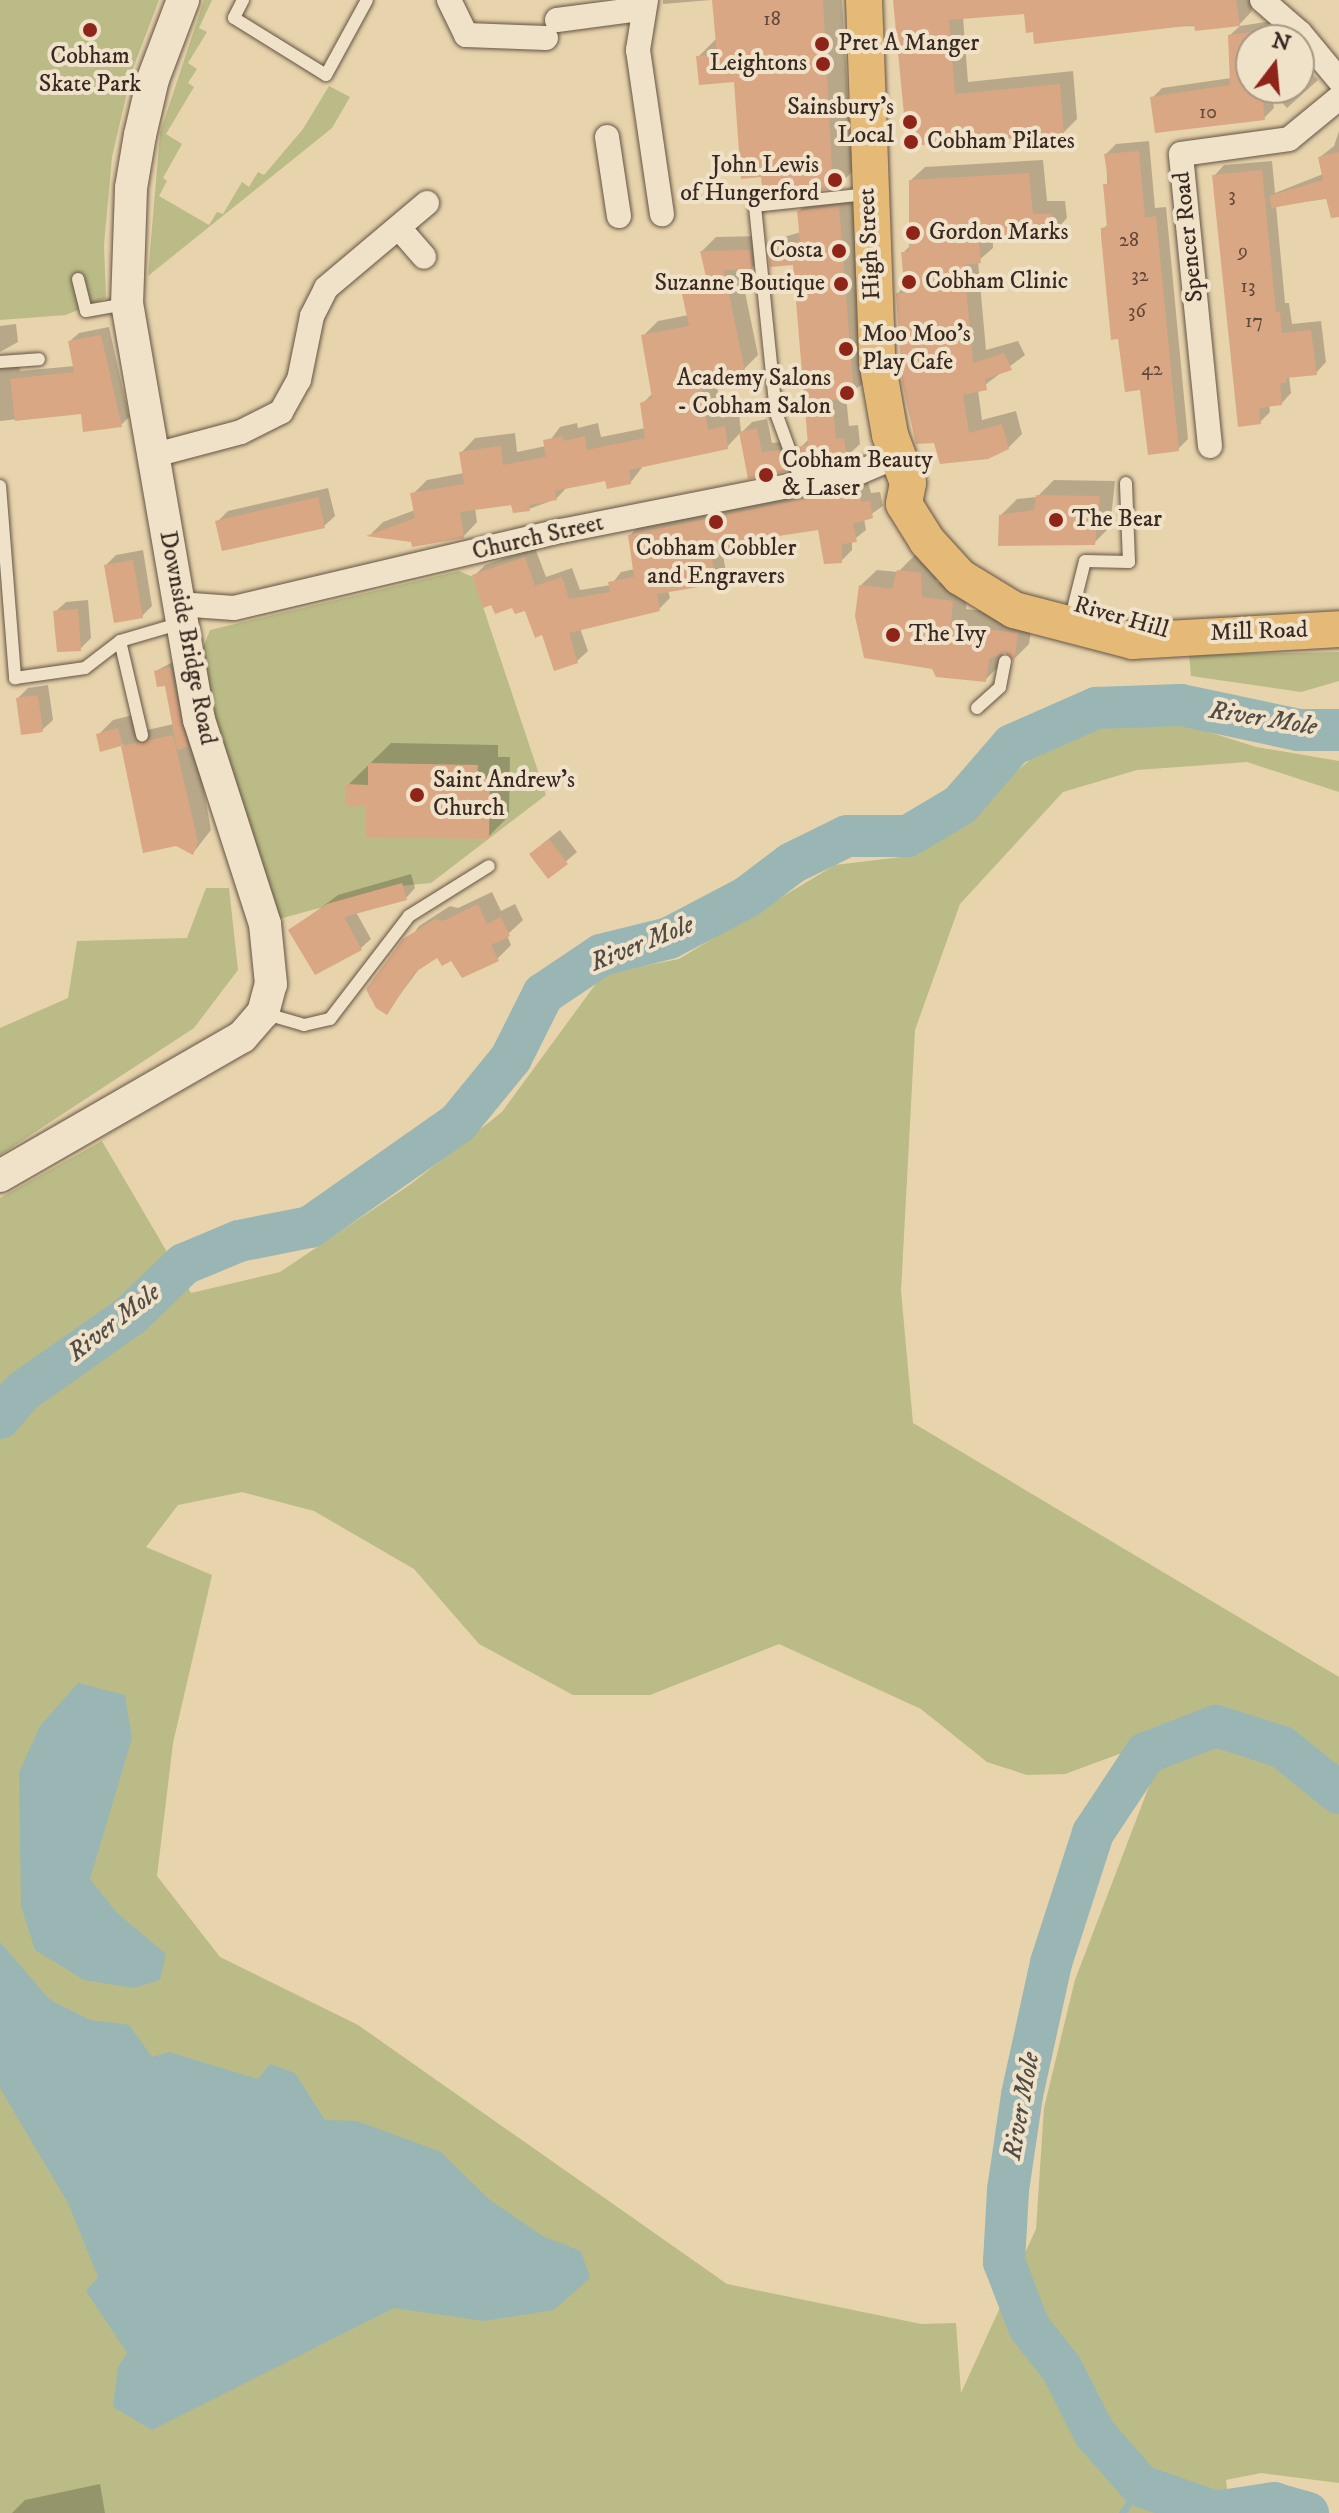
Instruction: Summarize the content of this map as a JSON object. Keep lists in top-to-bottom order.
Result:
{
  "streets": {
    "main road": ["High Street", "River Hill", "Mill Road"],
    "street": ["Spencer Road", "Church Street", "Downside Bridge Road"]
  },
  "crossings": [
    ["High Street", "Church Street"],
    ["High Street", "River Hill"],
    ["Church Street", "River Hill"],
    ["Church Street", "Downside Bridge Road"],
    ["River Hill", "Mill Road"]
  ],
  "water": ["River Mole"],
  "places": [
    "Cobham Skate Park",
    "Pret A Manger",
    "Leightons",
    "Sainsbury's Local",
    "Cobham Pilates",
    "John Lewis of Hungerford",
    "Gordon Marks",
    "Costa",
    "Cobham Clinic",
    "Suzanne Boutique",
    "Moo Moo's Play Cafe",
    "Academy Salons - Cobham Salon",
    "Cobham Beauty & Laser",
    "The Bear",
    "Cobham Cobbler and Engravers",
    "The Ivy",
    "Saint Andrew's Church"
  ],
  "house_numbers": [
    "18",
    "10",
    "3",
    "28",
    "9",
    "32",
    "13",
    "36",
    "17",
    "42"
  ],
  "north": "top"
}
